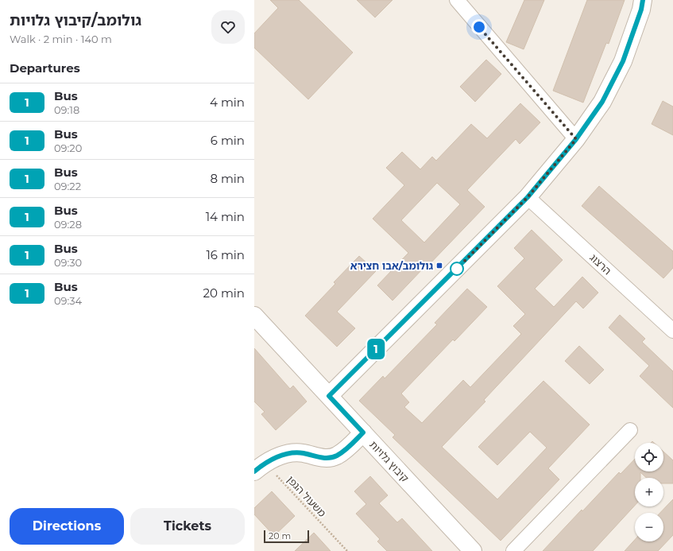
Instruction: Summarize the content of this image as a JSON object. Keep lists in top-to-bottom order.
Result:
{
  "streets": {
    "street": ["הרצוג", "קיבוץ גלויות"],
    "path": ["משעול הגפן"]
  },
  "places": {
    "transit": ["גולומב/אבו חצירא"]
  },
  "lines": ["bus line 1"],
  "scale_bar": "20 m",
  "page": {
    "heading": [
      ["גולומב/קיבוץ גלויות", "Walk · 2 min · 140 m"],
      "Departures"
    ],
    "on_map": "1",
    "list": [
      {
        "mark": "1",
        "name": "Bus",
        "note": "09:18",
        "value": "4 min"
      },
      {
        "mark": "1",
        "name": "Bus",
        "note": "09:20",
        "value": "6 min"
      },
      {
        "mark": "1",
        "name": "Bus",
        "note": "09:22",
        "value": "8 min"
      },
      {
        "mark": "1",
        "name": "Bus",
        "note": "09:28",
        "value": "14 min"
      },
      {
        "mark": "1",
        "name": "Bus",
        "note": "09:30",
        "value": "16 min"
      },
      {
        "mark": "1",
        "name": "Bus",
        "note": "09:34",
        "value": "20 min"
      }
    ],
    "map_buttons": ["+", "−"],
    "buttons": ["Directions", "Tickets"],
    "scale": "20 m"
  }
}
